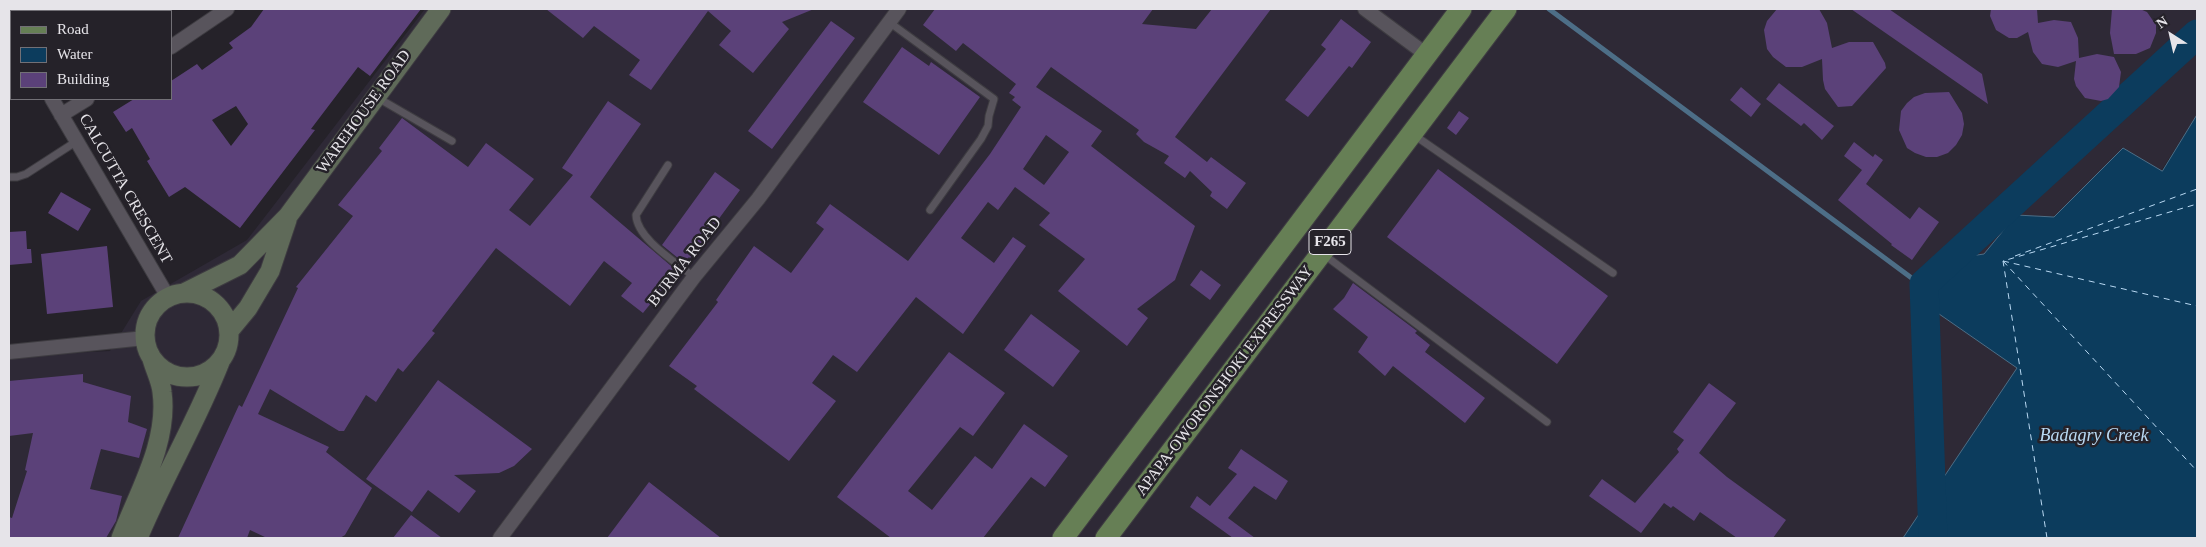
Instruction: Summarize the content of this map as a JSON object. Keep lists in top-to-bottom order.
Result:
{
  "streets": {
    "main road": ["WAREHOUSE ROAD", "F265", "APAPA-OWORONSHOKI EXPRESSWAY"],
    "street": ["CALCUTTA CRESCENT", "BURMA ROAD"]
  },
  "crossings": [
    ["WAREHOUSE ROAD", "CALCUTTA CRESCENT"]
  ],
  "water": ["Badagry Creek"],
  "legend": ["Road", "Water", "Building"],
  "north": "top left"
}
